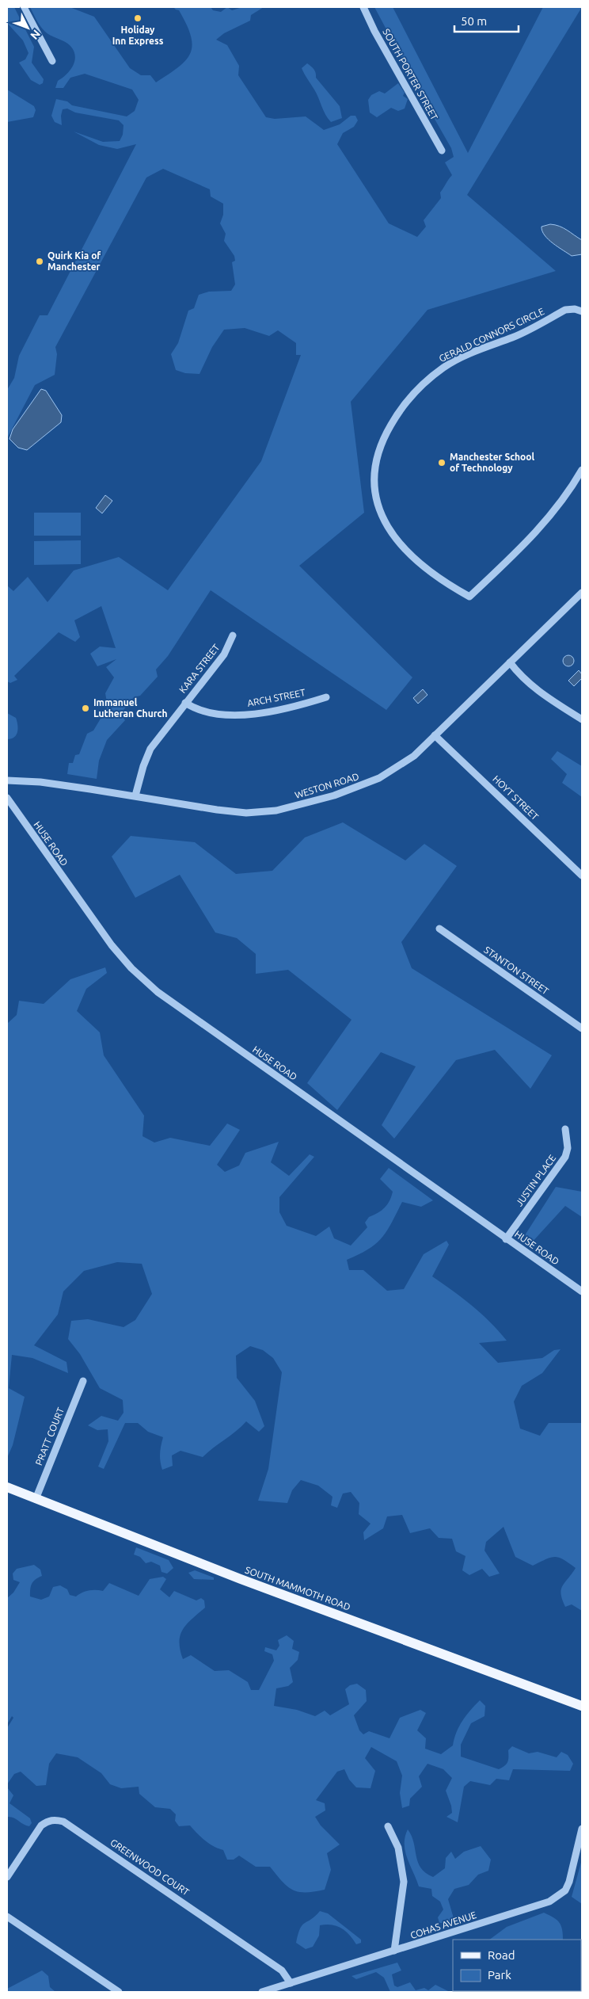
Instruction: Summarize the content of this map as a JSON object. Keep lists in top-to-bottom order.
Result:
{
  "streets": {
    "main road": ["SOUTH MAMMOTH ROAD"],
    "street": [
      "SOUTH PORTER STREET",
      "GERALD CONNORS CIRCLE",
      "KARA STREET",
      "ARCH STREET",
      "WESTON ROAD",
      "HOYT STREET",
      "HUSE ROAD",
      "STANTON STREET",
      "JUSTIN PLACE",
      "PRATT COURT",
      "GREENWOOD COURT",
      "COHAS AVENUE"
    ]
  },
  "crossings": [
    ["KARA STREET", "ARCH STREET"],
    ["KARA STREET", "WESTON ROAD"],
    ["WESTON ROAD", "HOYT STREET"],
    ["HUSE ROAD", "JUSTIN PLACE"],
    ["PRATT COURT", "SOUTH MAMMOTH ROAD"],
    ["GREENWOOD COURT", "COHAS AVENUE"]
  ],
  "places": [
    "Holiday Inn Express",
    "Quirk Kia of Manchester",
    "Manchester School of Technology",
    "Immanuel Lutheran Church"
  ],
  "legend": ["Road", "Park"],
  "scale_bar": "50 m",
  "north": "bottom right"
}
